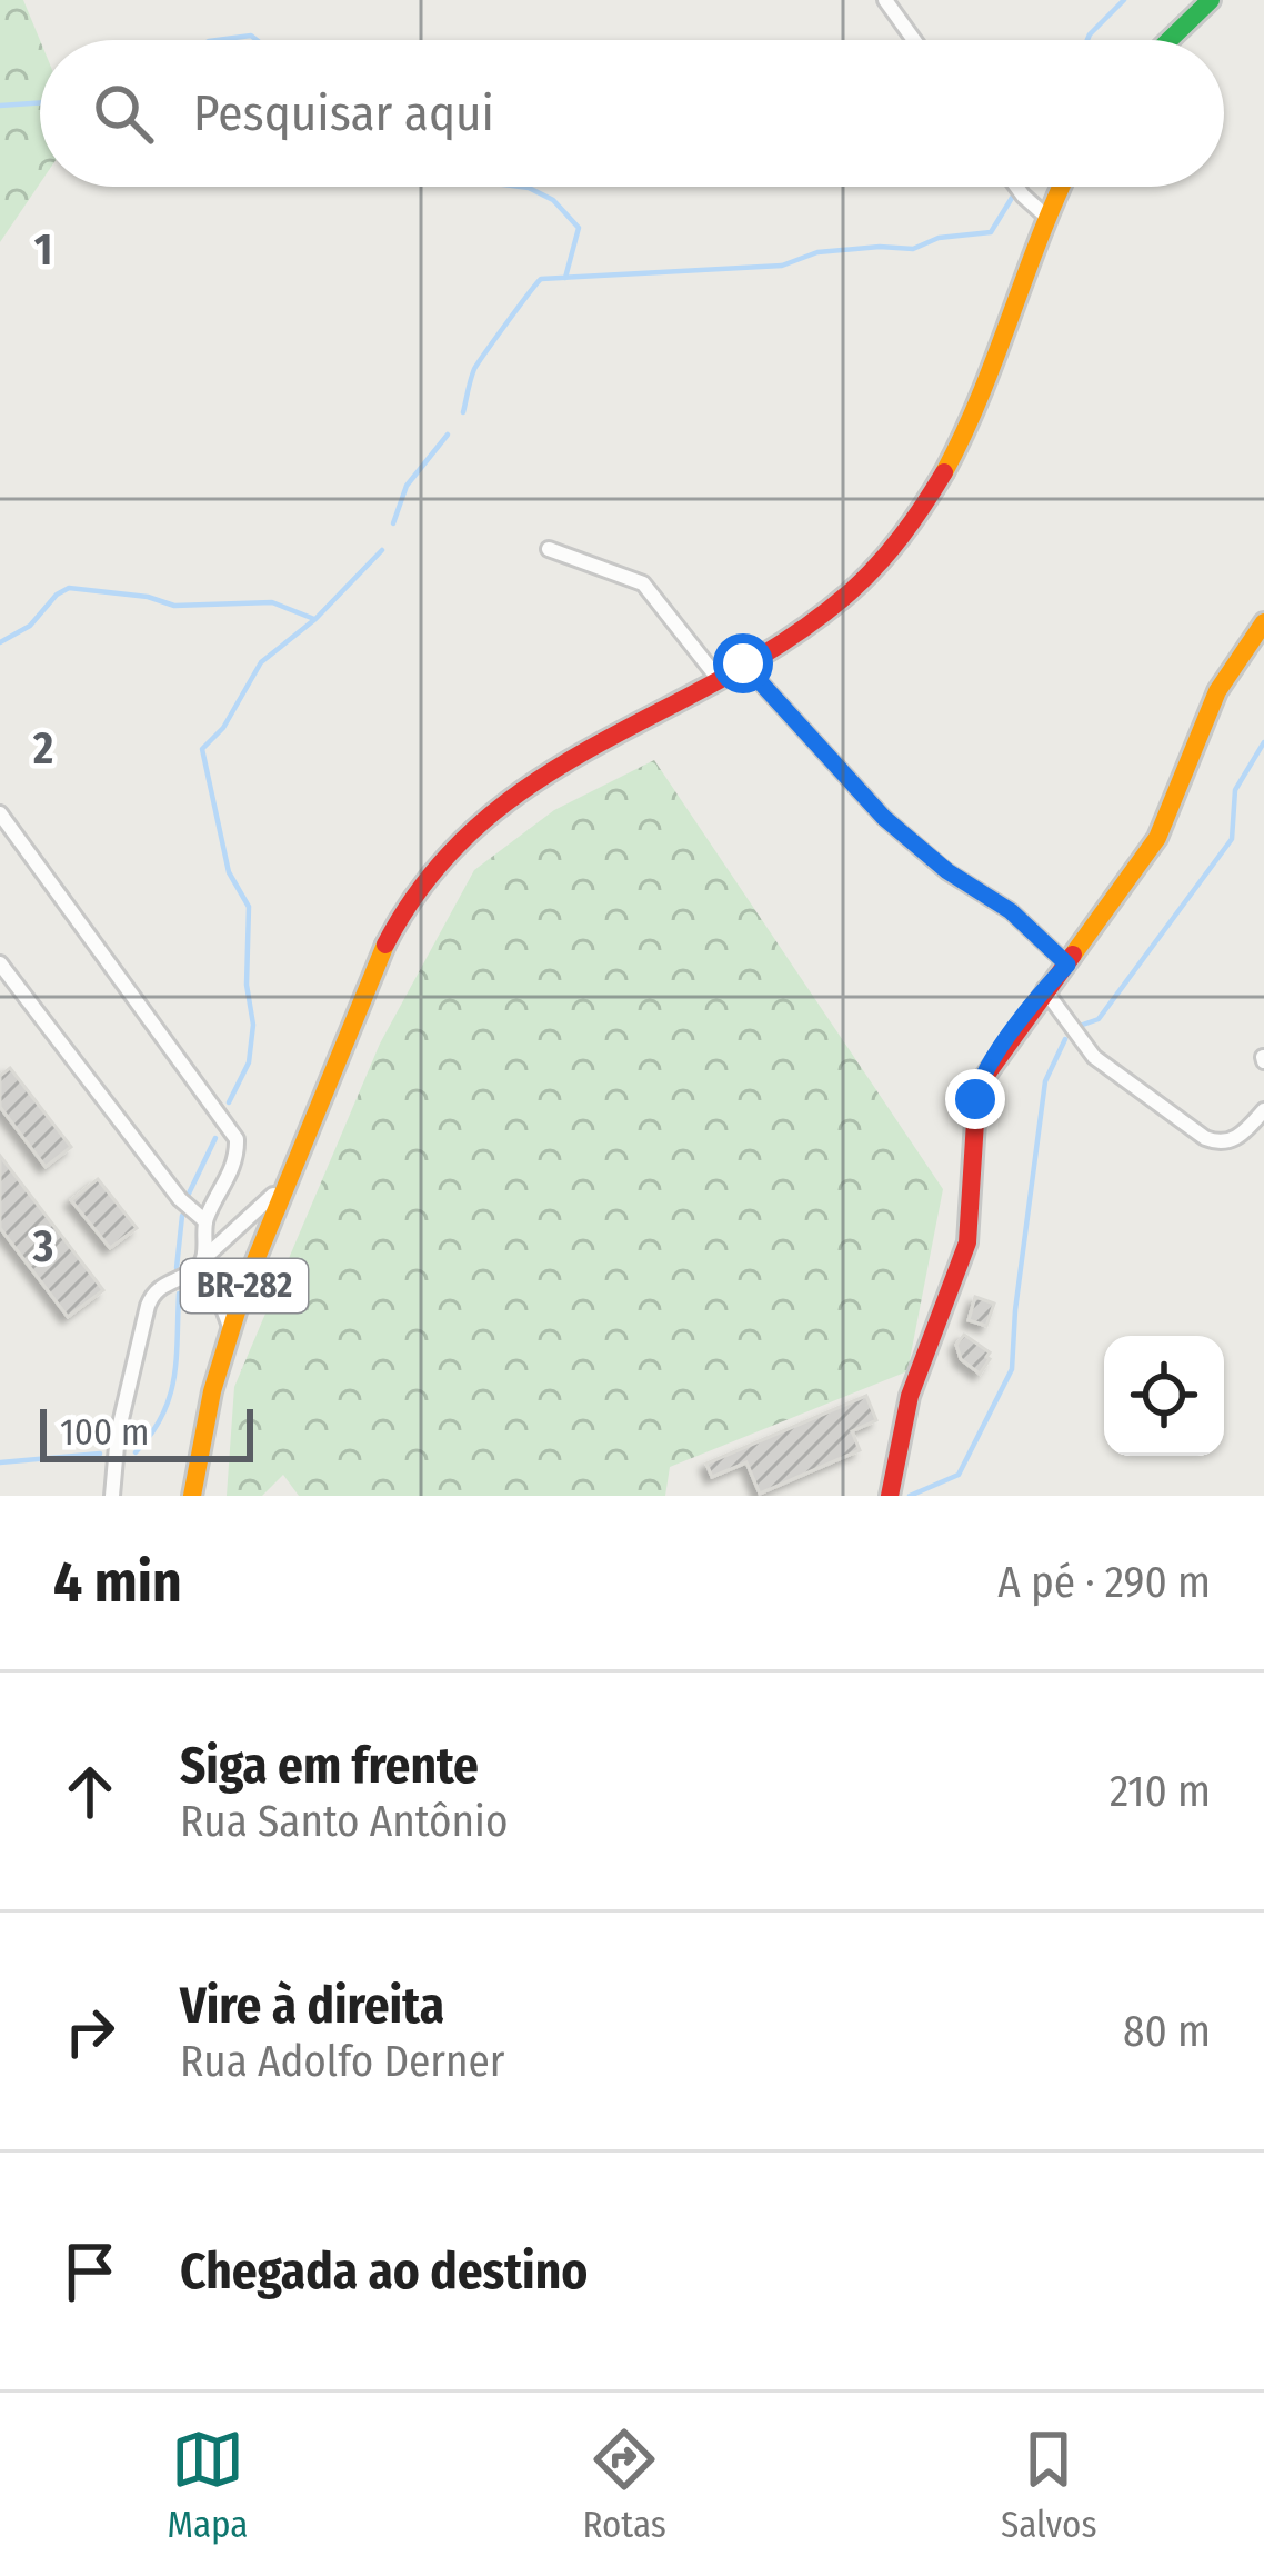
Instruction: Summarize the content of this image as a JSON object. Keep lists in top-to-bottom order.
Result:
{
  "streets": {
    "main road": ["BR-282"]
  },
  "scale_bar": "100 m",
  "page": {
    "search": "Pesquisar aqui",
    "scale": "100 m",
    "heading": ["4 min", "A pé · 290 m"],
    "list": [
      ["Siga em frente", "Rua Santo Antônio", "210 m"],
      ["Vire à direita", "Rua Adolfo Derner", "80 m"],
      "Chegada ao destino"
    ],
    "nav": ["Mapa", "Rotas", "Salvos"]
  },
  "grid": {
    "rows": ["1", "2", "3"]
  }
}
